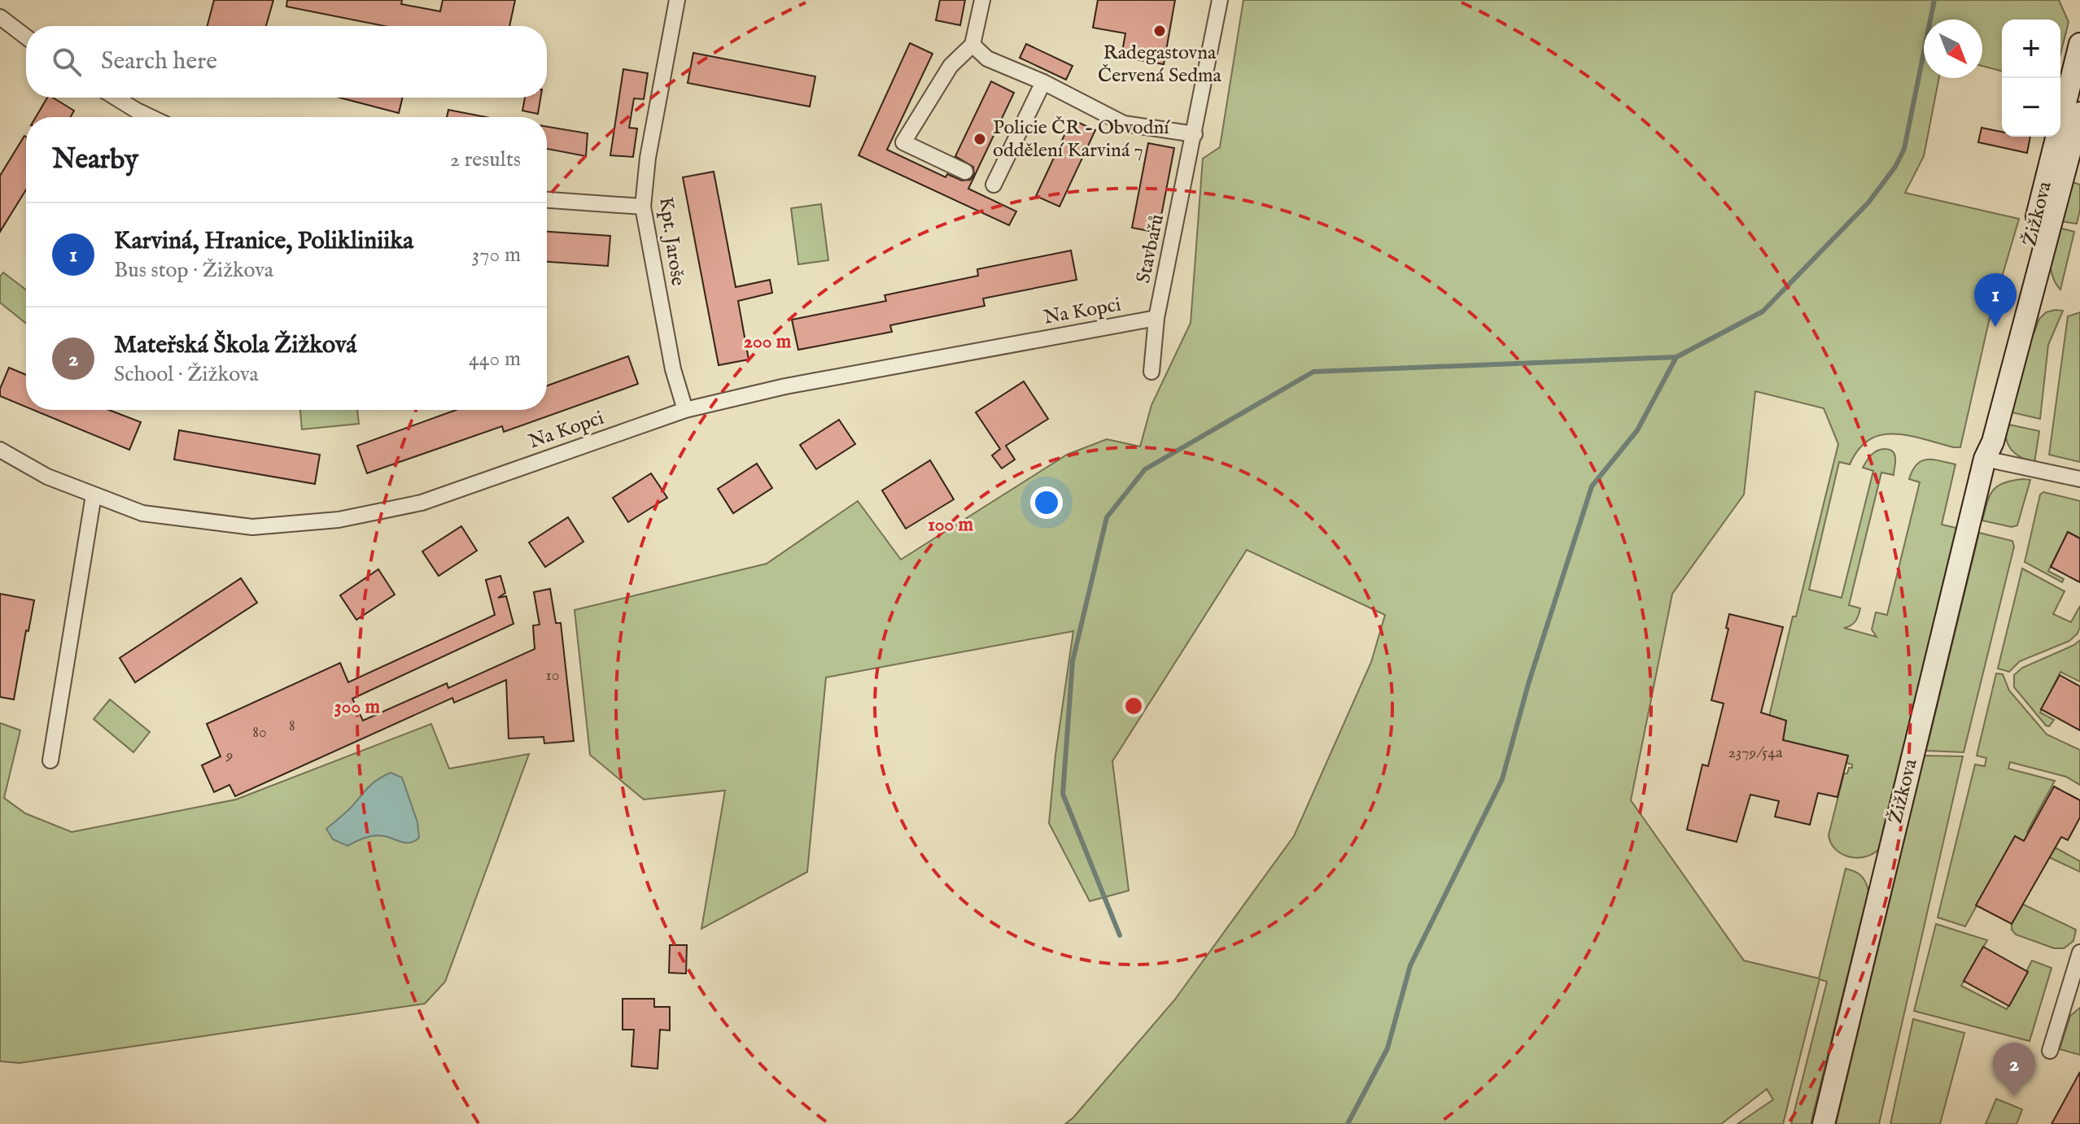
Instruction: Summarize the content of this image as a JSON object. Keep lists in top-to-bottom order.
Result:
{
  "streets": {
    "street": [
      "Žižkova",
      "Kpt. Jaroše",
      "Stavbařů",
      "Na Kopci"
    ]
  },
  "crossings": [
    ["Kpt. Jaroše", "Na Kopci"],
    ["Stavbařů", "Na Kopci"]
  ],
  "places": ["Radegastovna Červená Sedma", "Policie ČR - Obvodní oddělení Karviná 7"],
  "house_numbers": [
    "10",
    "8",
    "80",
    "2379/54a",
    "9"
  ],
  "north": "bottom right",
  "page": {
    "map_buttons": ["+", "−"],
    "search": "Search here",
    "heading": ["Nearby", "2 results"],
    "list": [
      {
        "mark": "1",
        "name": "Karviná, Hranice, Polikliniika",
        "note": "Bus stop · Žižkova",
        "value": "370 m"
      },
      {
        "mark": "2",
        "name": "Mateřská Škola Žižková",
        "note": "School · Žižkova",
        "value": "440 m"
      }
    ],
    "pins": ["1", "2"]
  },
  "rings": ["200 m", "100 m", "300 m"]
}
